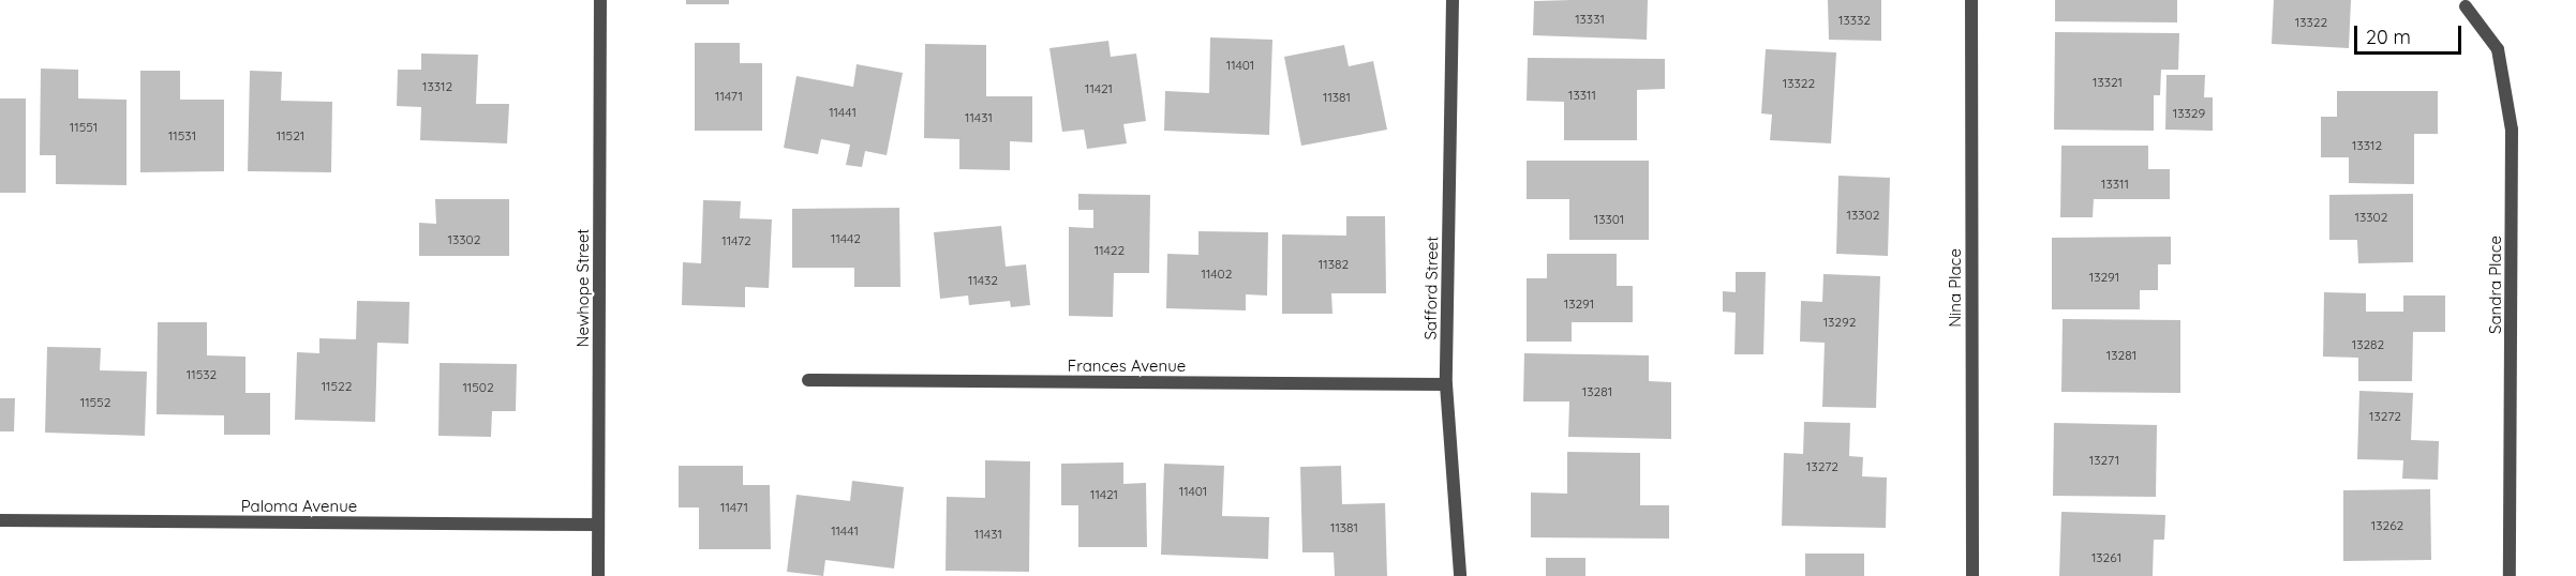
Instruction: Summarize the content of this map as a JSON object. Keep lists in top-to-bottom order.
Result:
{
  "streets": {
    "street": [
      "Sandra Place",
      "Newhope Street",
      "Safford Street",
      "Nina Place",
      "Frances Avenue",
      "Paloma Avenue"
    ]
  },
  "crossings": [
    ["Newhope Street", "Paloma Avenue"],
    ["Safford Street", "Frances Avenue"]
  ],
  "house_numbers": [
    "13331",
    "13332",
    "13322",
    "11401",
    "13321",
    "13322",
    "13312",
    "11421",
    "13311",
    "11471",
    "11381",
    "11441",
    "13329",
    "11431",
    "11551",
    "11531",
    "11521",
    "13312",
    "13311",
    "13302",
    "13302",
    "13301",
    "11442",
    "13302",
    "11472",
    "11422",
    "11382",
    "11402",
    "13291",
    "11432",
    "13291",
    "13292",
    "13282",
    "13281",
    "11532",
    "11522",
    "11502",
    "13281",
    "11552",
    "13272",
    "13271",
    "13272",
    "11401",
    "11421",
    "11471",
    "13262",
    "11381",
    "11441",
    "11431",
    "13261"
  ],
  "scale_bar": "20 m"
}
